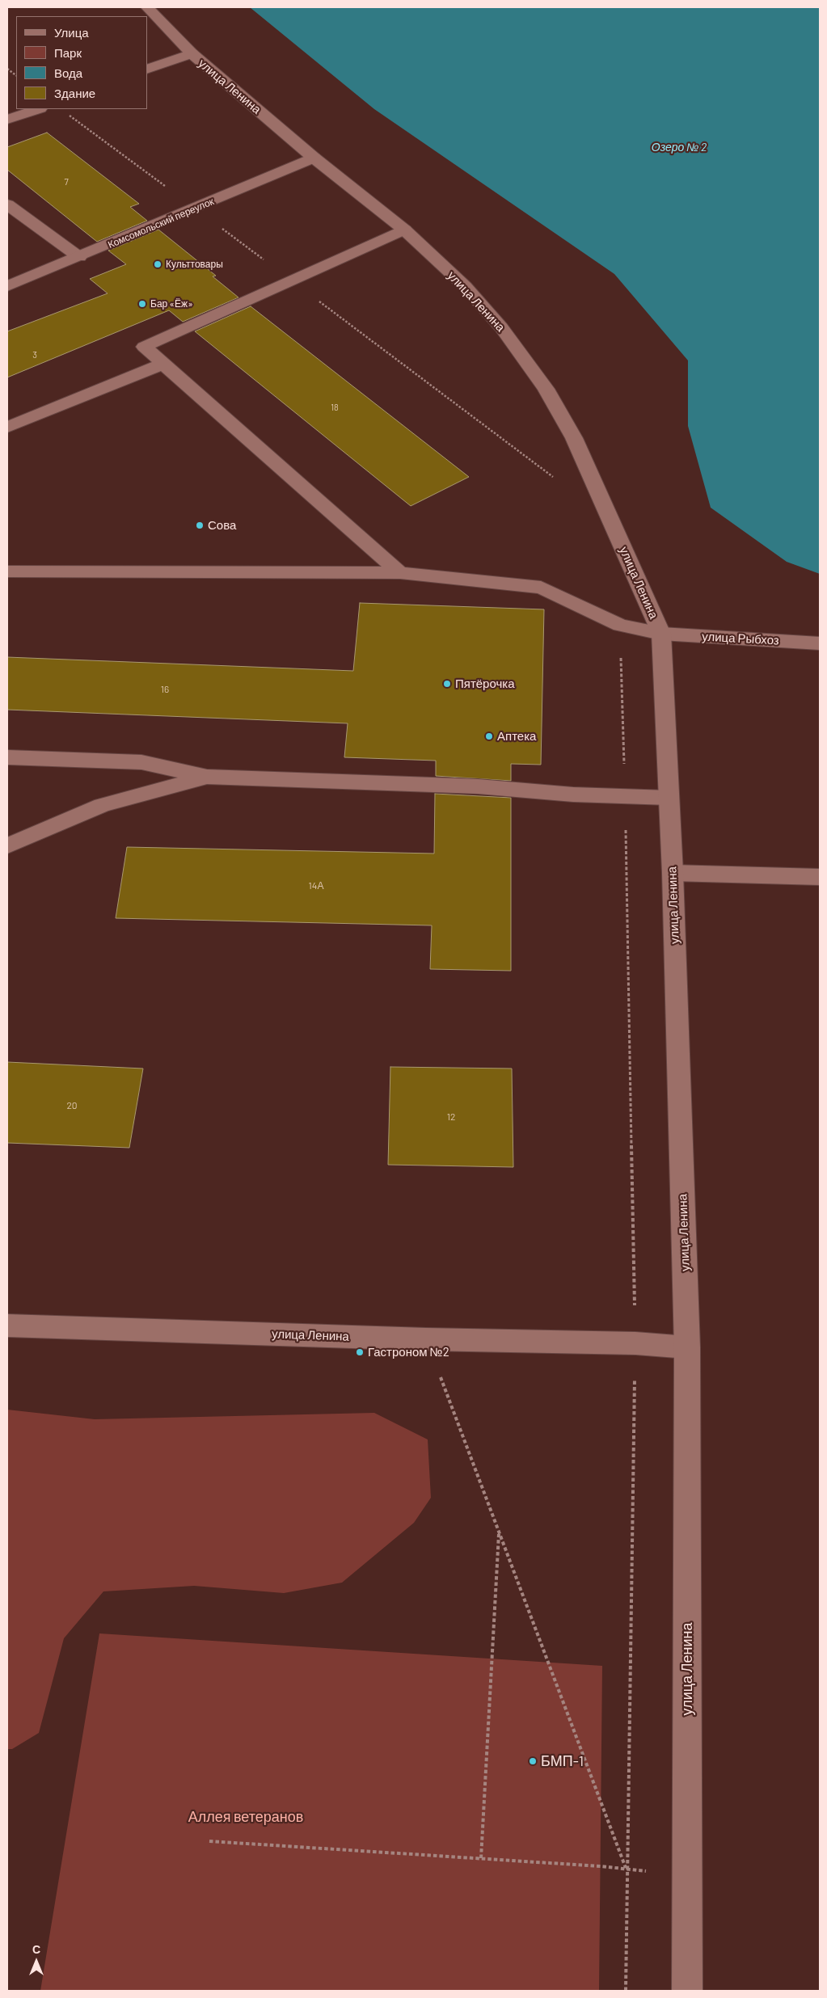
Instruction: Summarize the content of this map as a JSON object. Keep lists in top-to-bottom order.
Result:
{
  "streets": {
    "street": ["улица Ленина", "Комсомольский переулок", "улица Рыбхоз"]
  },
  "crossings": [
    ["улица Ленина", "Комсомольский переулок"],
    ["улица Ленина", "улица Рыбхоз"]
  ],
  "water": ["Озеро № 2"],
  "parks": ["Аллея ветеранов"],
  "places": [
    "Культтовары",
    "Бар «Ёж»",
    "Сова",
    "Пятёрочка",
    "Аптека",
    "Гастроном №2",
    "БМП-1"
  ],
  "house_numbers": [
    "7",
    "3",
    "18",
    "16",
    "14А",
    "20",
    "12"
  ],
  "legend": [
    "Улица",
    "Парк",
    "Вода",
    "Здание"
  ],
  "north": "top"
}
